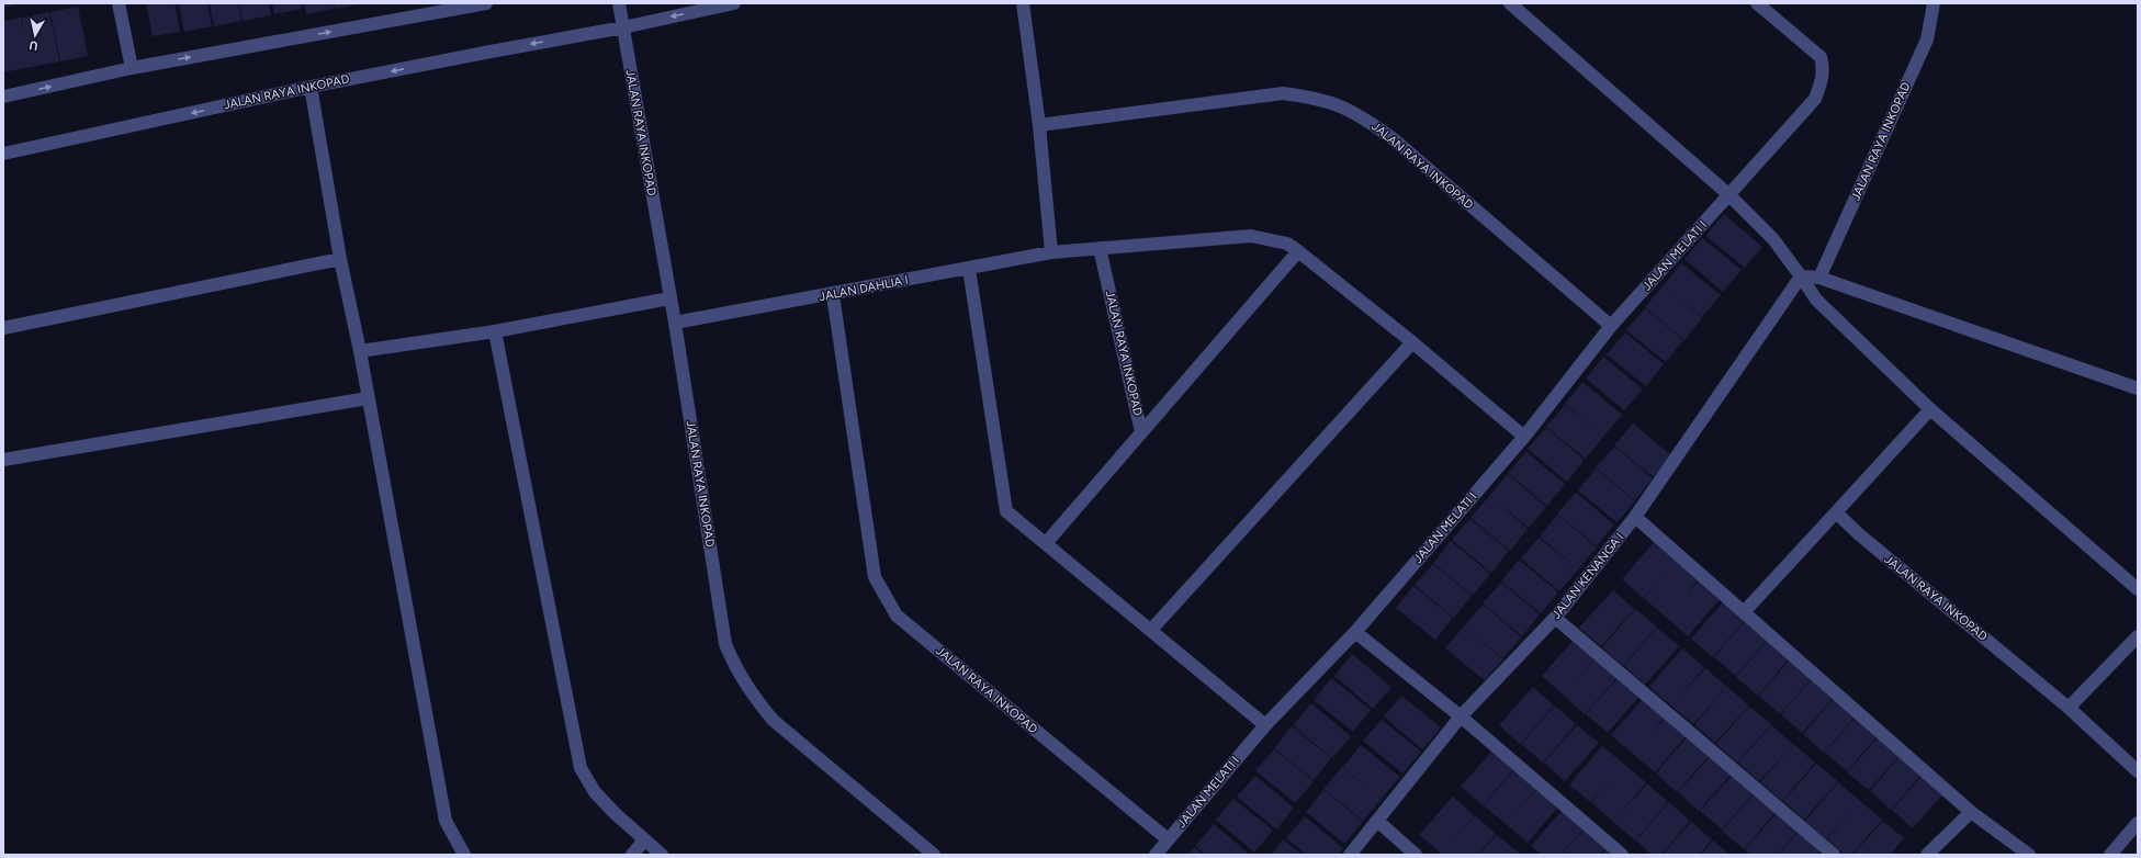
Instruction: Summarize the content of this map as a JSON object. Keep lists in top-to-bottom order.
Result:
{
  "streets": {
    "street": [
      "JALAN RAYA INKOPAD",
      "JALAN MELATI I",
      "JALAN DAHLIA I",
      "JALAN KENANGA I"
    ]
  },
  "crossings": [
    ["JALAN RAYA INKOPAD", "JALAN MELATI I"],
    ["JALAN RAYA INKOPAD", "JALAN DAHLIA I"]
  ],
  "north": "bottom"
}
